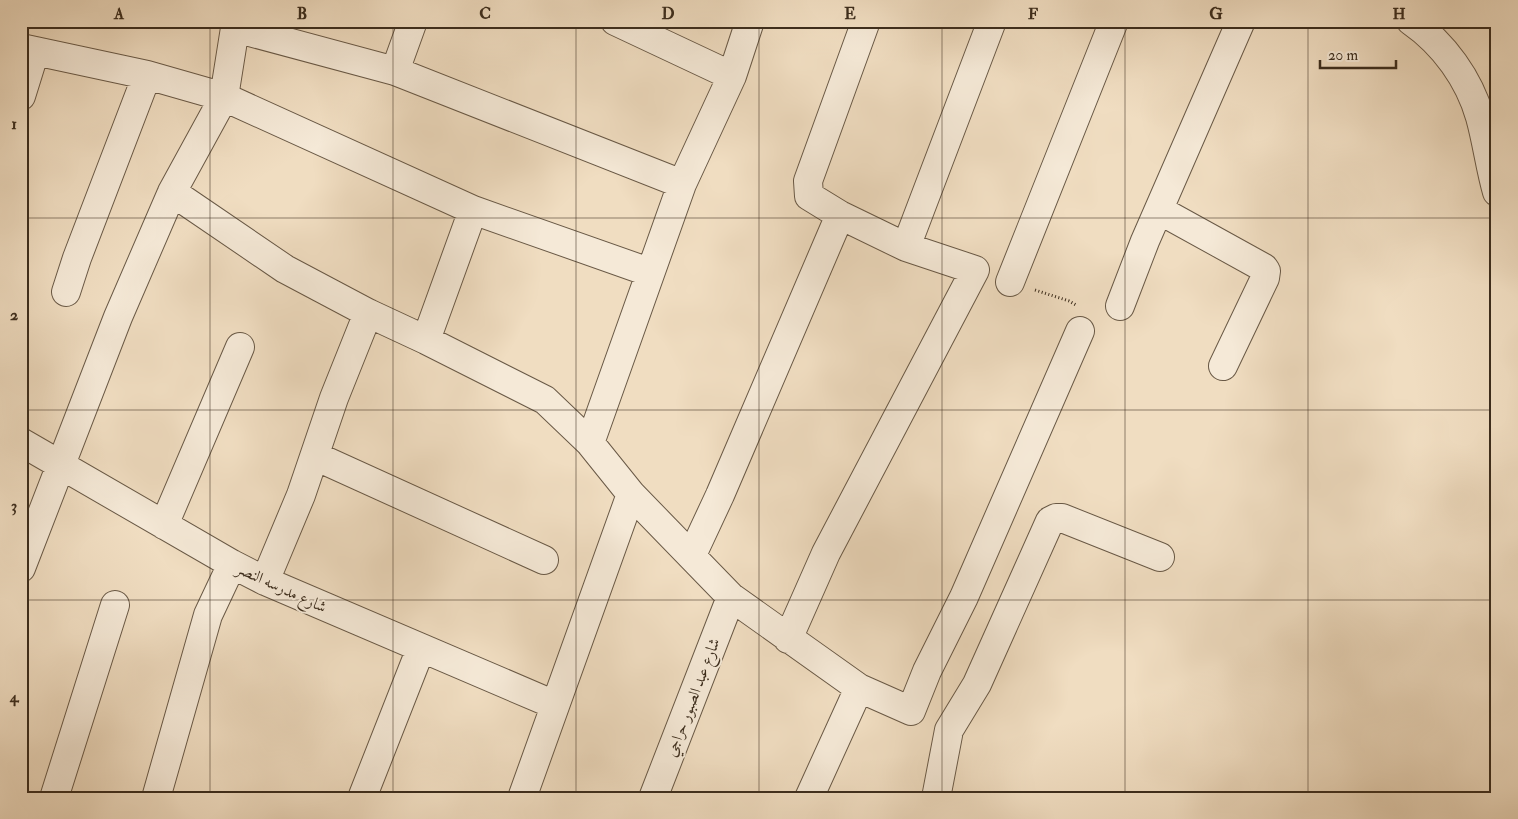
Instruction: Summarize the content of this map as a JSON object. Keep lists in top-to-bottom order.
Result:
{
  "streets": {
    "street": ["شارع مدرسه النصر", "شارع عبد الصبور حراجي"]
  },
  "scale_bar": "20 m",
  "grid": {
    "columns": [
      "A",
      "B",
      "C",
      "D",
      "E",
      "F",
      "G",
      "H"
    ],
    "rows": [
      "1",
      "2",
      "3",
      "4"
    ]
  }
}
